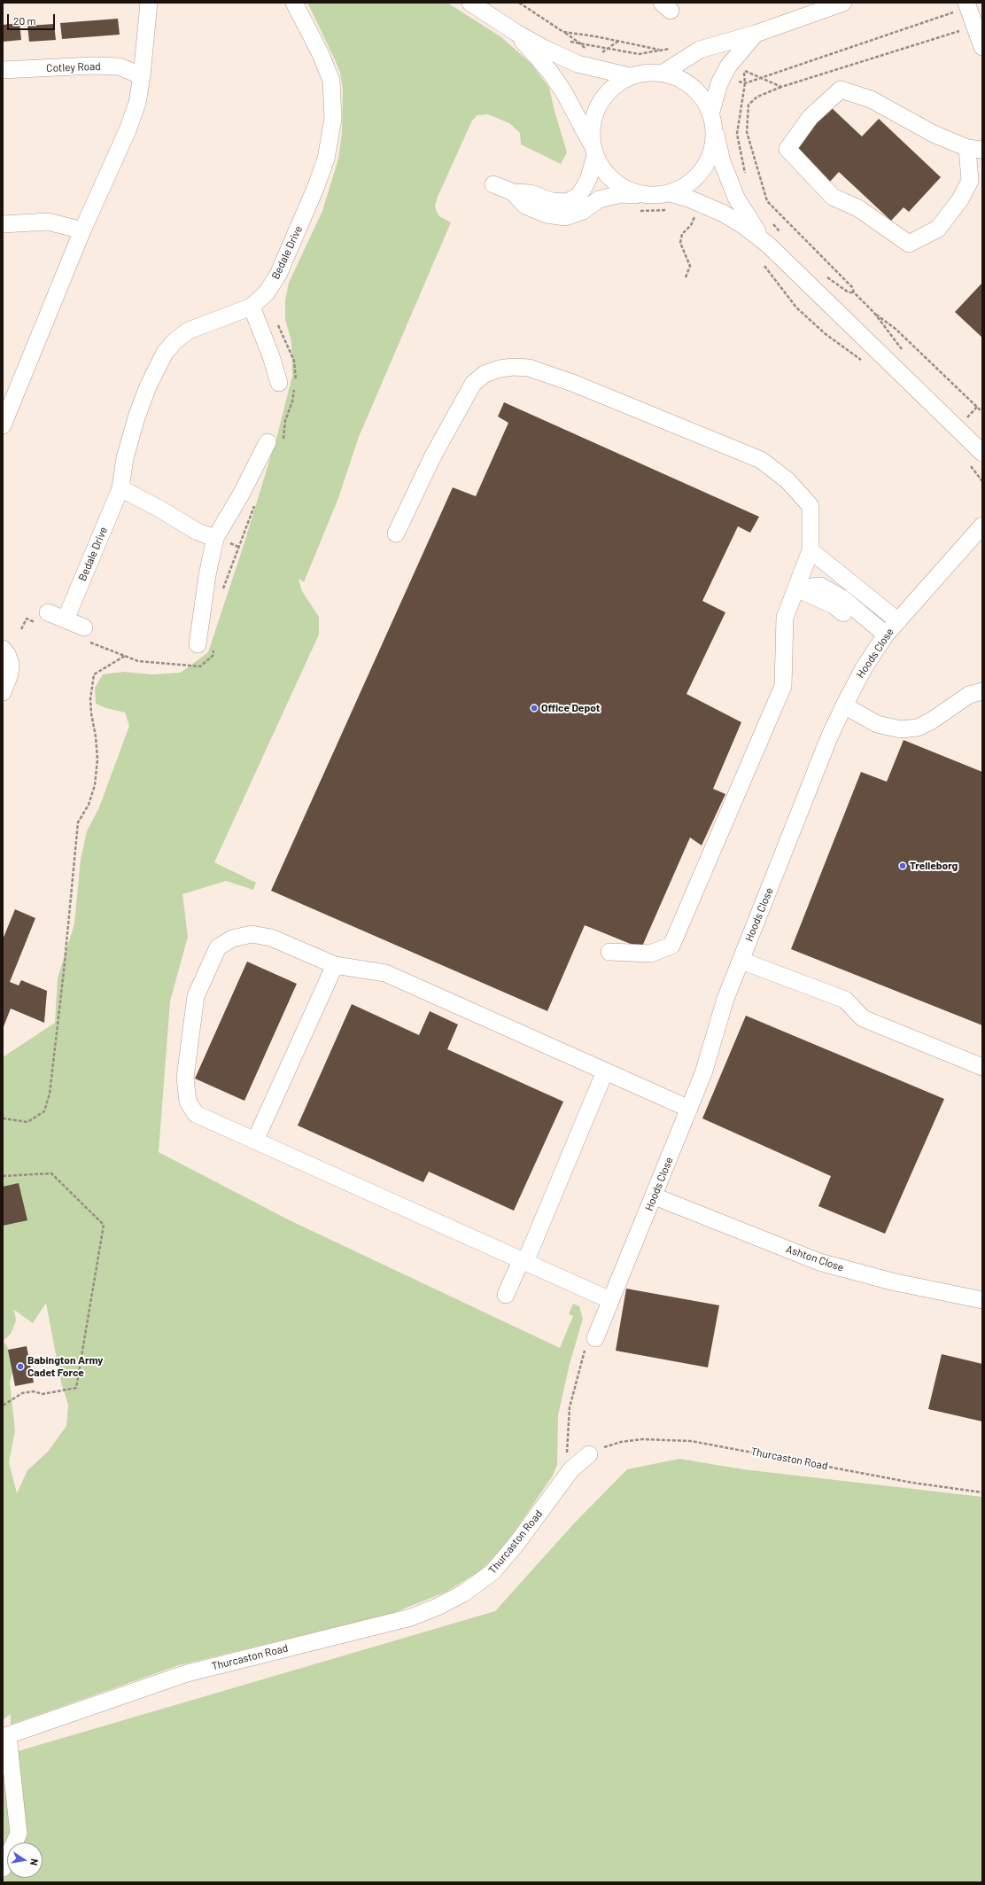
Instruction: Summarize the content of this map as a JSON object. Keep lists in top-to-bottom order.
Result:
{
  "streets": {
    "street": [
      "Cotley Road",
      "Bedale Drive",
      "Hoods Close",
      "Ashton Close",
      "Thurcaston Road"
    ]
  },
  "crossings": [
    ["Hoods Close", "Ashton Close"]
  ],
  "places": ["Office Depot", "Trelleborg", "Babington Army Cadet Force"],
  "scale_bar": "20 m",
  "north": "right"
}
